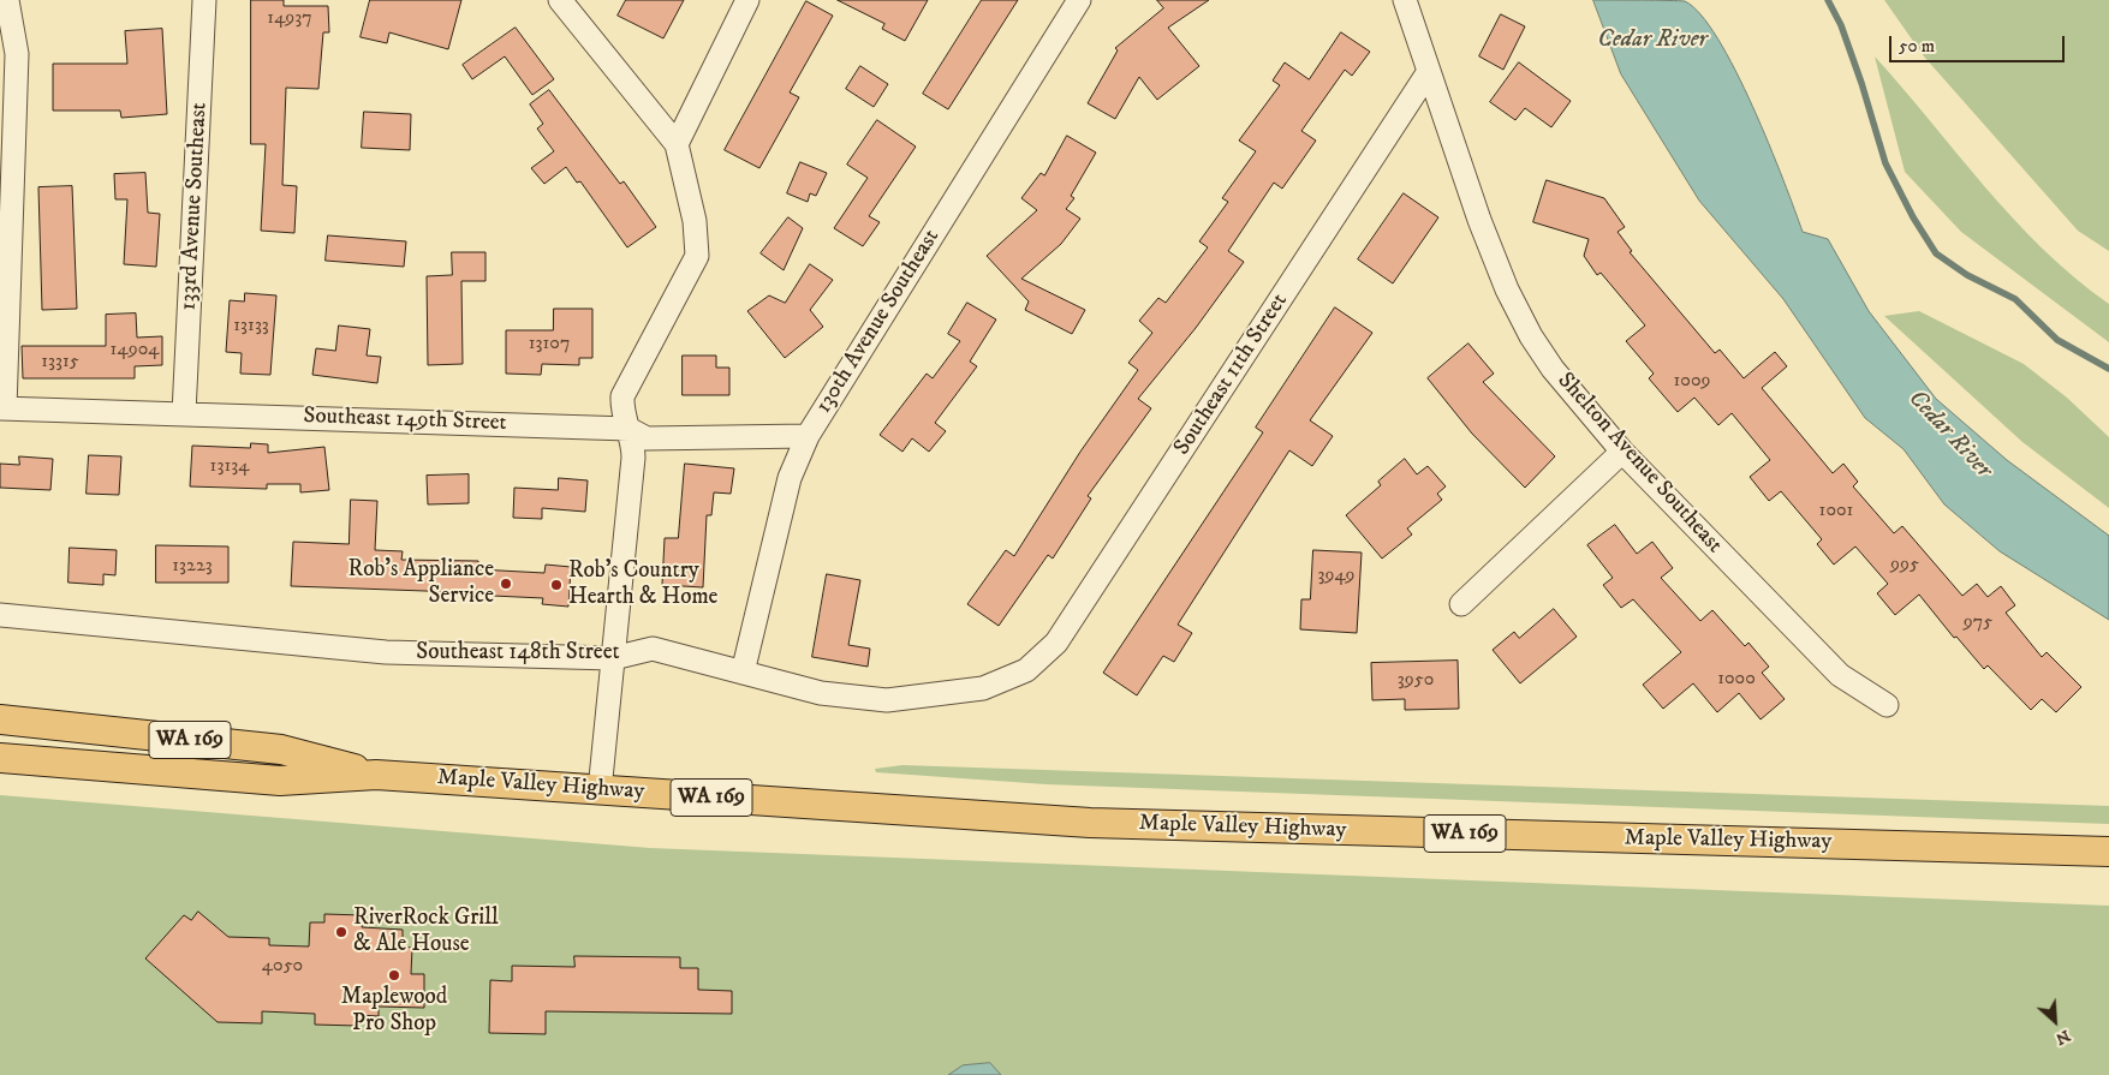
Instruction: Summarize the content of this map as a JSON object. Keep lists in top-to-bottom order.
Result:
{
  "streets": {
    "main road": ["WA 169", "Maple Valley Highway"],
    "street": [
      "133rd Avenue Southeast",
      "130th Avenue Southeast",
      "Southeast 11th Street",
      "Southeast 149th Street",
      "Shelton Avenue Southeast",
      "Southeast 148th Street"
    ]
  },
  "crossings": [
    ["133rd Avenue Southeast", "Southeast 149th Street"],
    ["130th Avenue Southeast", "Southeast 149th Street"],
    ["130th Avenue Southeast", "Southeast 148th Street"],
    ["Southeast 11th Street", "Shelton Avenue Southeast"],
    ["Southeast 11th Street", "Southeast 148th Street"]
  ],
  "water": ["Cedar River"],
  "places": [
    "Rob's Appliance Service",
    "Rob's Country Hearth & Home",
    "RiverRock Grill & Ale House",
    "Maplewood Pro Shop"
  ],
  "house_numbers": [
    "14937",
    "13133",
    "13107",
    "14904",
    "13315",
    "1009",
    "13134",
    "1001",
    "995",
    "13223",
    "3949",
    "975",
    "1000",
    "3950",
    "4050"
  ],
  "scale_bar": "50 m",
  "north": "bottom right"
}
